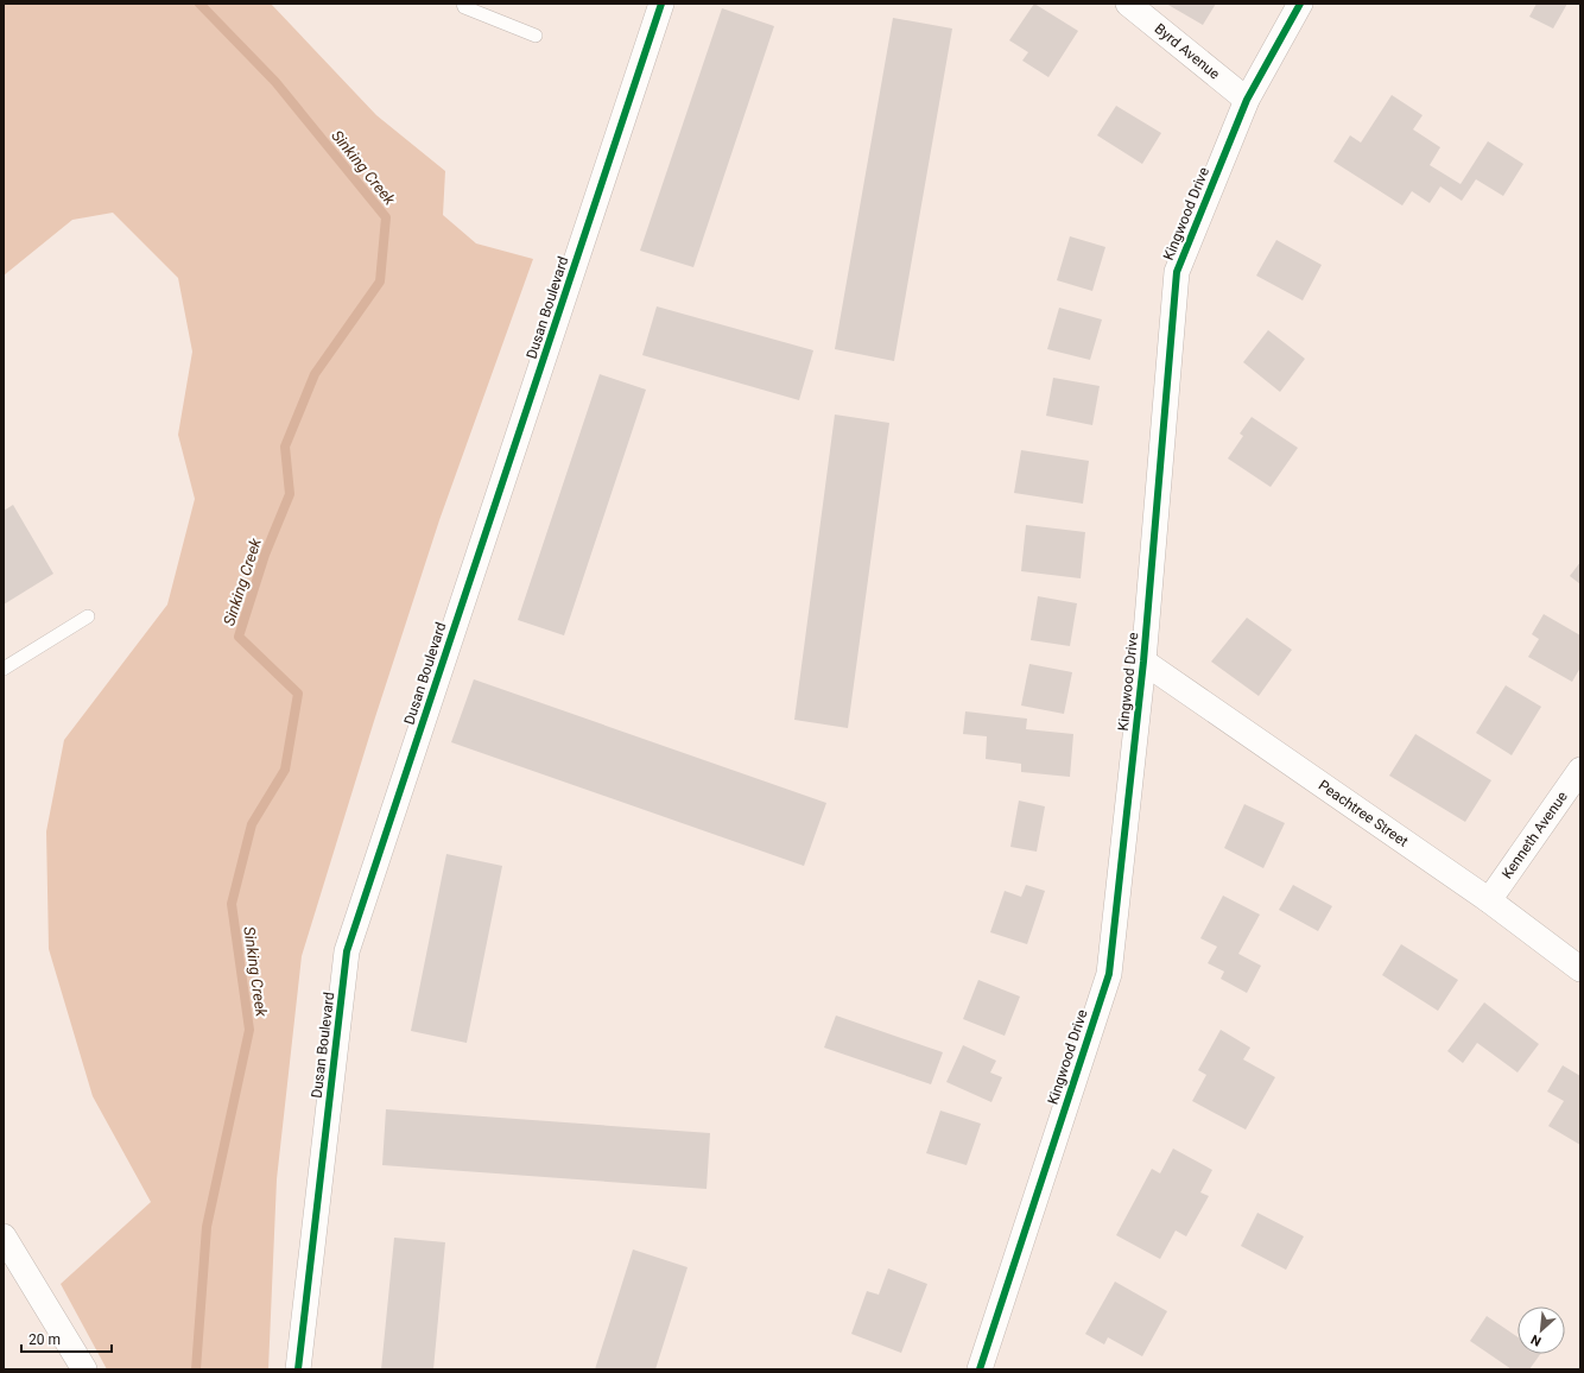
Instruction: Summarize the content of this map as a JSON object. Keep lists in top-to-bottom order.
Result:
{
  "streets": {
    "street": [
      "Byrd Avenue",
      "Kingwood Drive",
      "Dusan Boulevard",
      "Peachtree Street",
      "Kenneth Avenue"
    ]
  },
  "crossings": [
    ["Byrd Avenue", "Kingwood Drive"],
    ["Kingwood Drive", "Peachtree Street"],
    ["Peachtree Street", "Kenneth Avenue"]
  ],
  "water": ["Sinking Creek"],
  "scale_bar": "20 m",
  "north": "bottom left"
}
